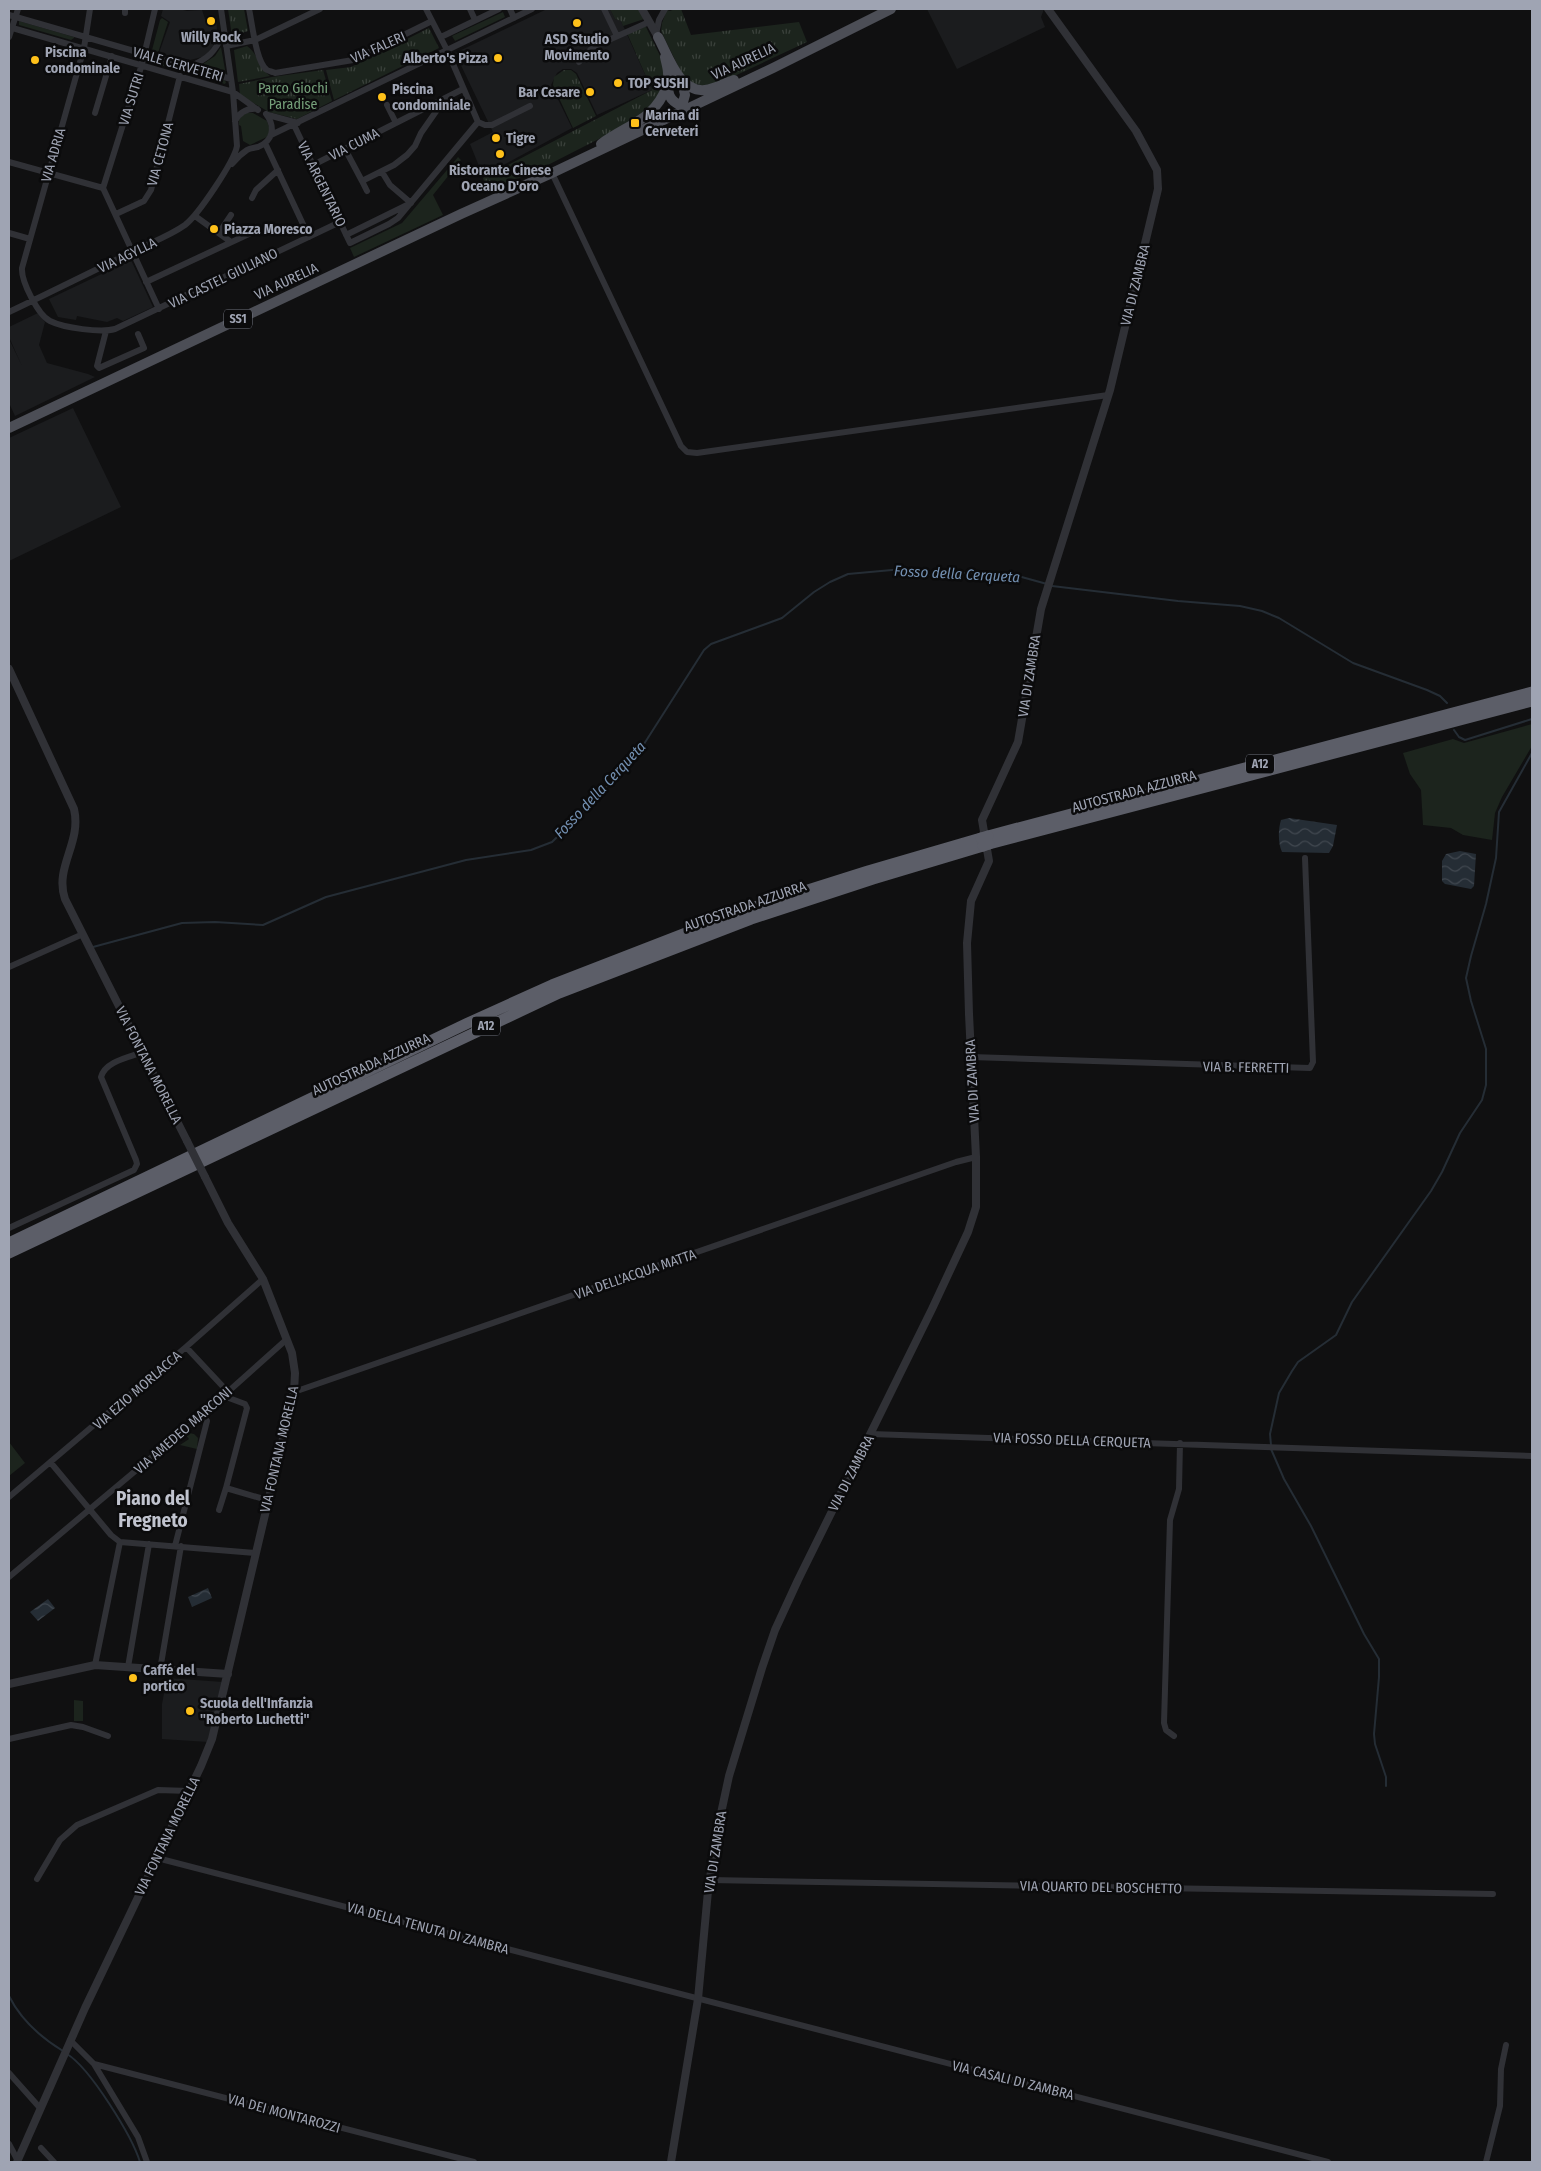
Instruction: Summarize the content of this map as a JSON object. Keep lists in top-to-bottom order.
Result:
{
  "streets": {
    "highway": ["A12", "AUTOSTRADA AZZURRA"],
    "main road": ["VIA AURELIA", "SS1"],
    "street": [
      "VIA FALERI",
      "VIALE CERVETERI",
      "VIA SUTRI",
      "VIA CUMA",
      "VIA CETONA",
      "VIA ADRIA",
      "VIA ARGENTARIO",
      "VIA AGYLLA",
      "VIA CASTEL GIULIANO",
      "VIA DI ZAMBRA",
      "VIA FONTANA MORELLA",
      "VIA B. FERRETTI",
      "VIA DELL'ACQUA MATTA",
      "VIA EZIO MORLACCA",
      "VIA AMEDEO MARCONI",
      "VIA FOSSO DELLA CERQUETA",
      "VIA QUARTO DEL BOSCHETTO",
      "VIA DELLA TENUTA DI ZAMBRA",
      "VIA CASALI DI ZAMBRA",
      "VIA DEI MONTAROZZI"
    ]
  },
  "crossings": [
    ["VIALE CERVETERI", "VIA SUTRI"],
    ["VIALE CERVETERI", "VIA CETONA"],
    ["VIALE CERVETERI", "VIA ADRIA"],
    ["VIA CUMA", "VIA ARGENTARIO"],
    ["VIA ADRIA", "VIA AGYLLA"],
    ["VIA ADRIA", "VIA CASTEL GIULIANO"],
    ["VIA ARGENTARIO", "VIA CASTEL GIULIANO"],
    ["VIA AGYLLA", "VIA CASTEL GIULIANO"],
    ["VIA DI ZAMBRA", "VIA B. FERRETTI"],
    ["VIA DI ZAMBRA", "VIA DELL'ACQUA MATTA"],
    ["VIA DI ZAMBRA", "VIA FOSSO DELLA CERQUETA"],
    ["VIA DI ZAMBRA", "VIA QUARTO DEL BOSCHETTO"],
    ["VIA DI ZAMBRA", "VIA DELLA TENUTA DI ZAMBRA"],
    ["VIA DI ZAMBRA", "VIA CASALI DI ZAMBRA"],
    ["VIA FONTANA MORELLA", "VIA DELL'ACQUA MATTA"],
    ["VIA FONTANA MORELLA", "VIA EZIO MORLACCA"],
    ["VIA FONTANA MORELLA", "VIA AMEDEO MARCONI"],
    ["VIA FONTANA MORELLA", "VIA DELLA TENUTA DI ZAMBRA"],
    ["VIA DELLA TENUTA DI ZAMBRA", "VIA CASALI DI ZAMBRA"]
  ],
  "districts": ["Piano del Fregneto"],
  "water": ["Fosso della Cerqueta"],
  "parks": ["Parco Giochi Paradise"],
  "places": {
    "other": [
      "Willy Rock",
      "ASD Studio Movimento",
      "Alberto's Pizza",
      "Piscina condominale",
      "TOP SUSHI",
      "Bar Cesare",
      "Piscina condominiale",
      "Tigre",
      "Ristorante Cinese Oceano D'oro",
      "Piazza Moresco",
      "Caffé del portico",
      "Scuola dell'Infanzia \"Roberto Luchetti\""
    ],
    "transit": ["Marina di Cerveteri"]
  }
}
